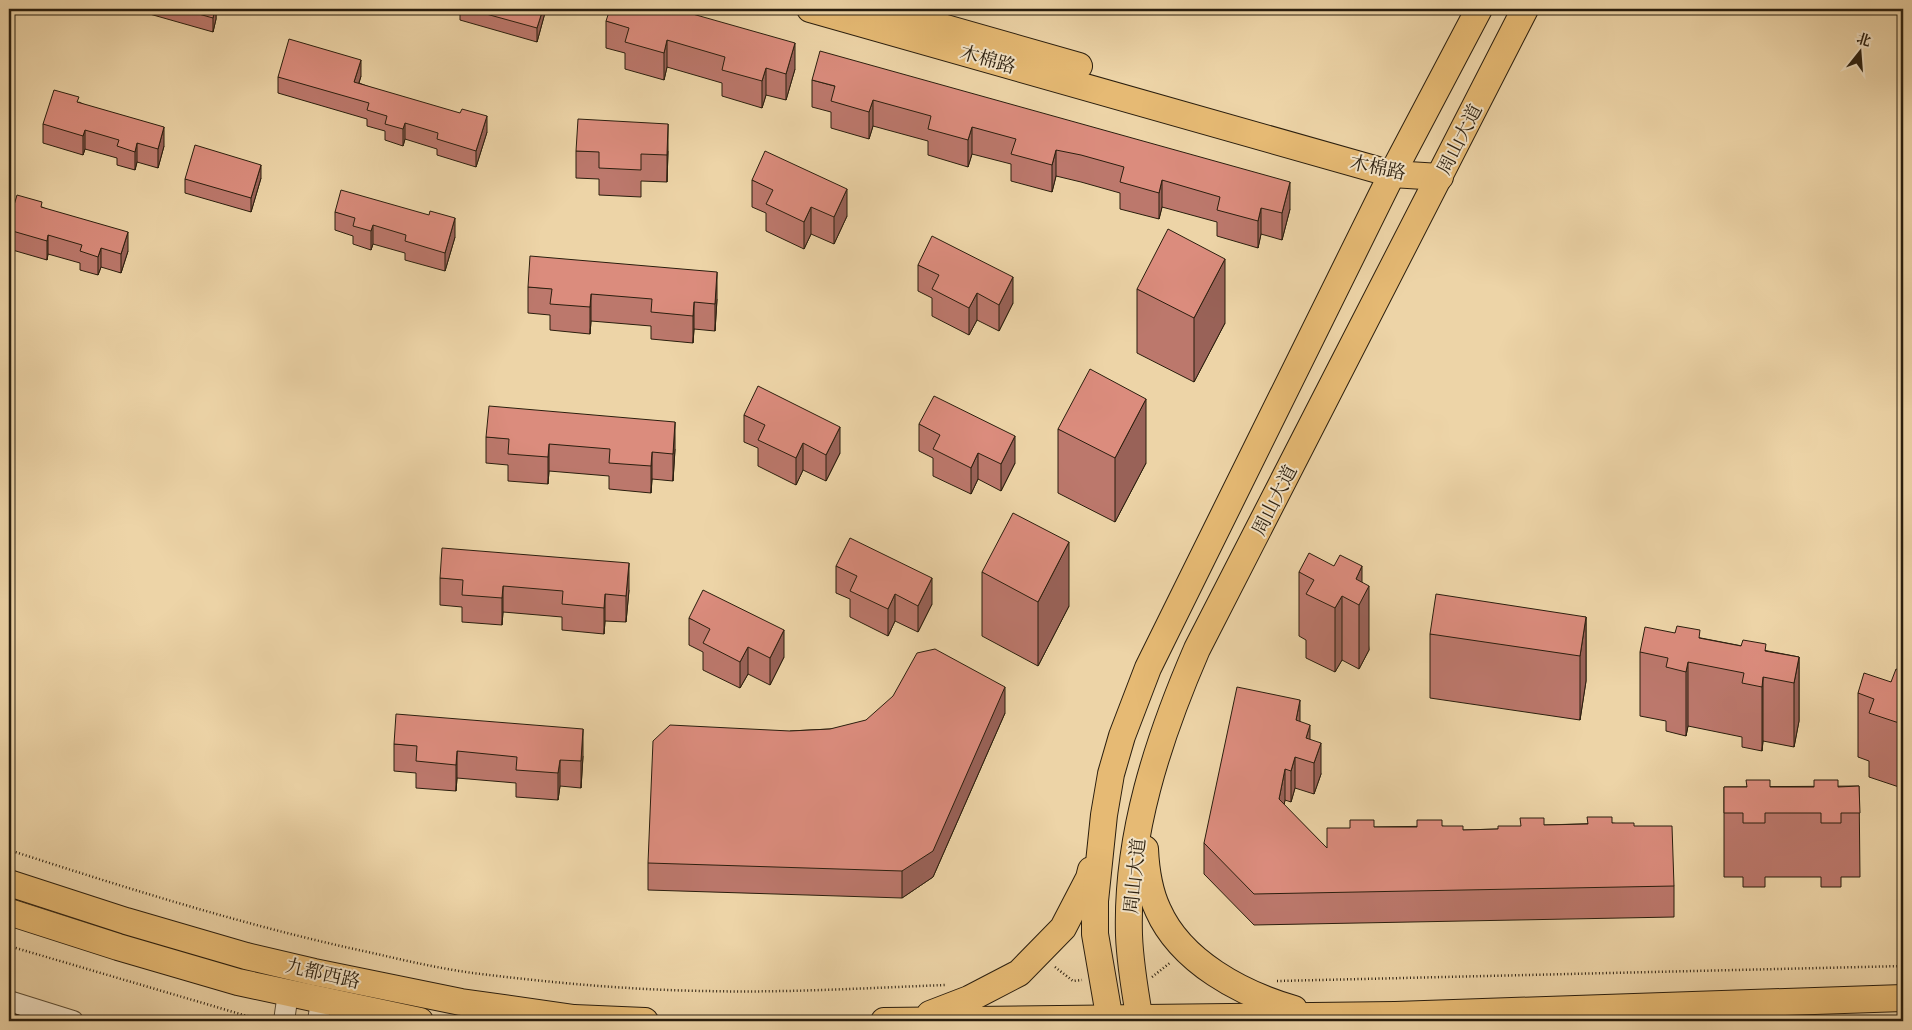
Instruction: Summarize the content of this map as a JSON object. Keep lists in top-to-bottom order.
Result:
{
  "streets": {
    "main road": ["木棉路", "周山大道", "九都西路"]
  },
  "crossings": [
    ["木棉路", "周山大道"]
  ],
  "north": "top"
}
